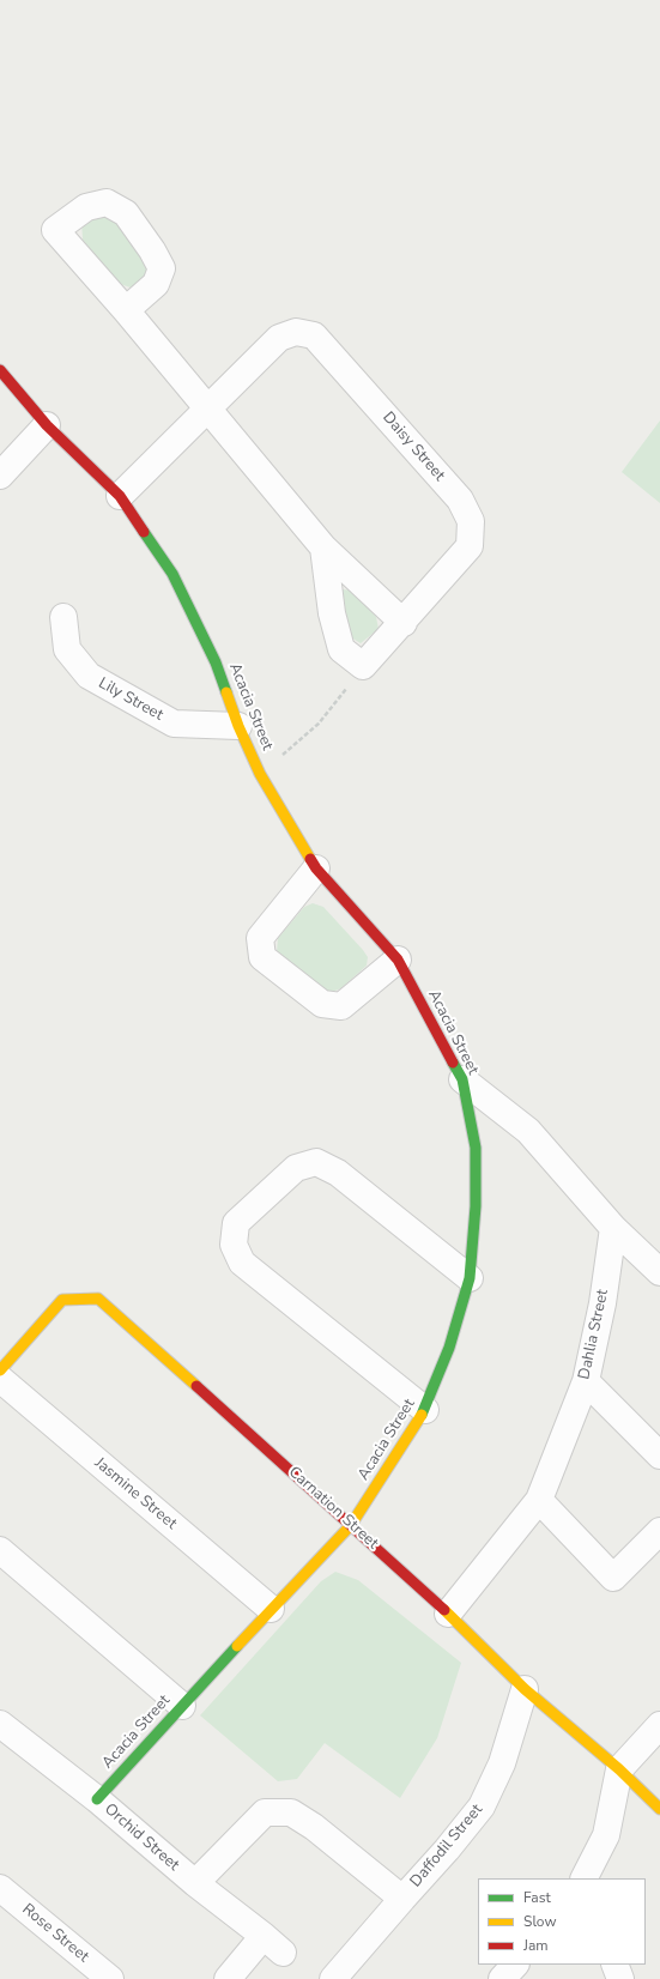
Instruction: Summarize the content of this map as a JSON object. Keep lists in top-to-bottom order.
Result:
{
  "streets": {
    "street": [
      "Daisy Street",
      "Lily Street",
      "Acacia Street",
      "Dahlia Street",
      "Jasmine Street",
      "Carnation Street",
      "Orchid Street",
      "Daffodil Street",
      "Rose Street"
    ]
  },
  "crossings": [
    ["Daisy Street", "Acacia Street"],
    ["Lily Street", "Acacia Street"],
    ["Acacia Street", "Jasmine Street"],
    ["Acacia Street", "Carnation Street"],
    ["Acacia Street", "Orchid Street"],
    ["Dahlia Street", "Carnation Street"],
    ["Carnation Street", "Daffodil Street"],
    ["Orchid Street", "Daffodil Street"]
  ],
  "legend": ["Fast", "Slow", "Jam"]
}
